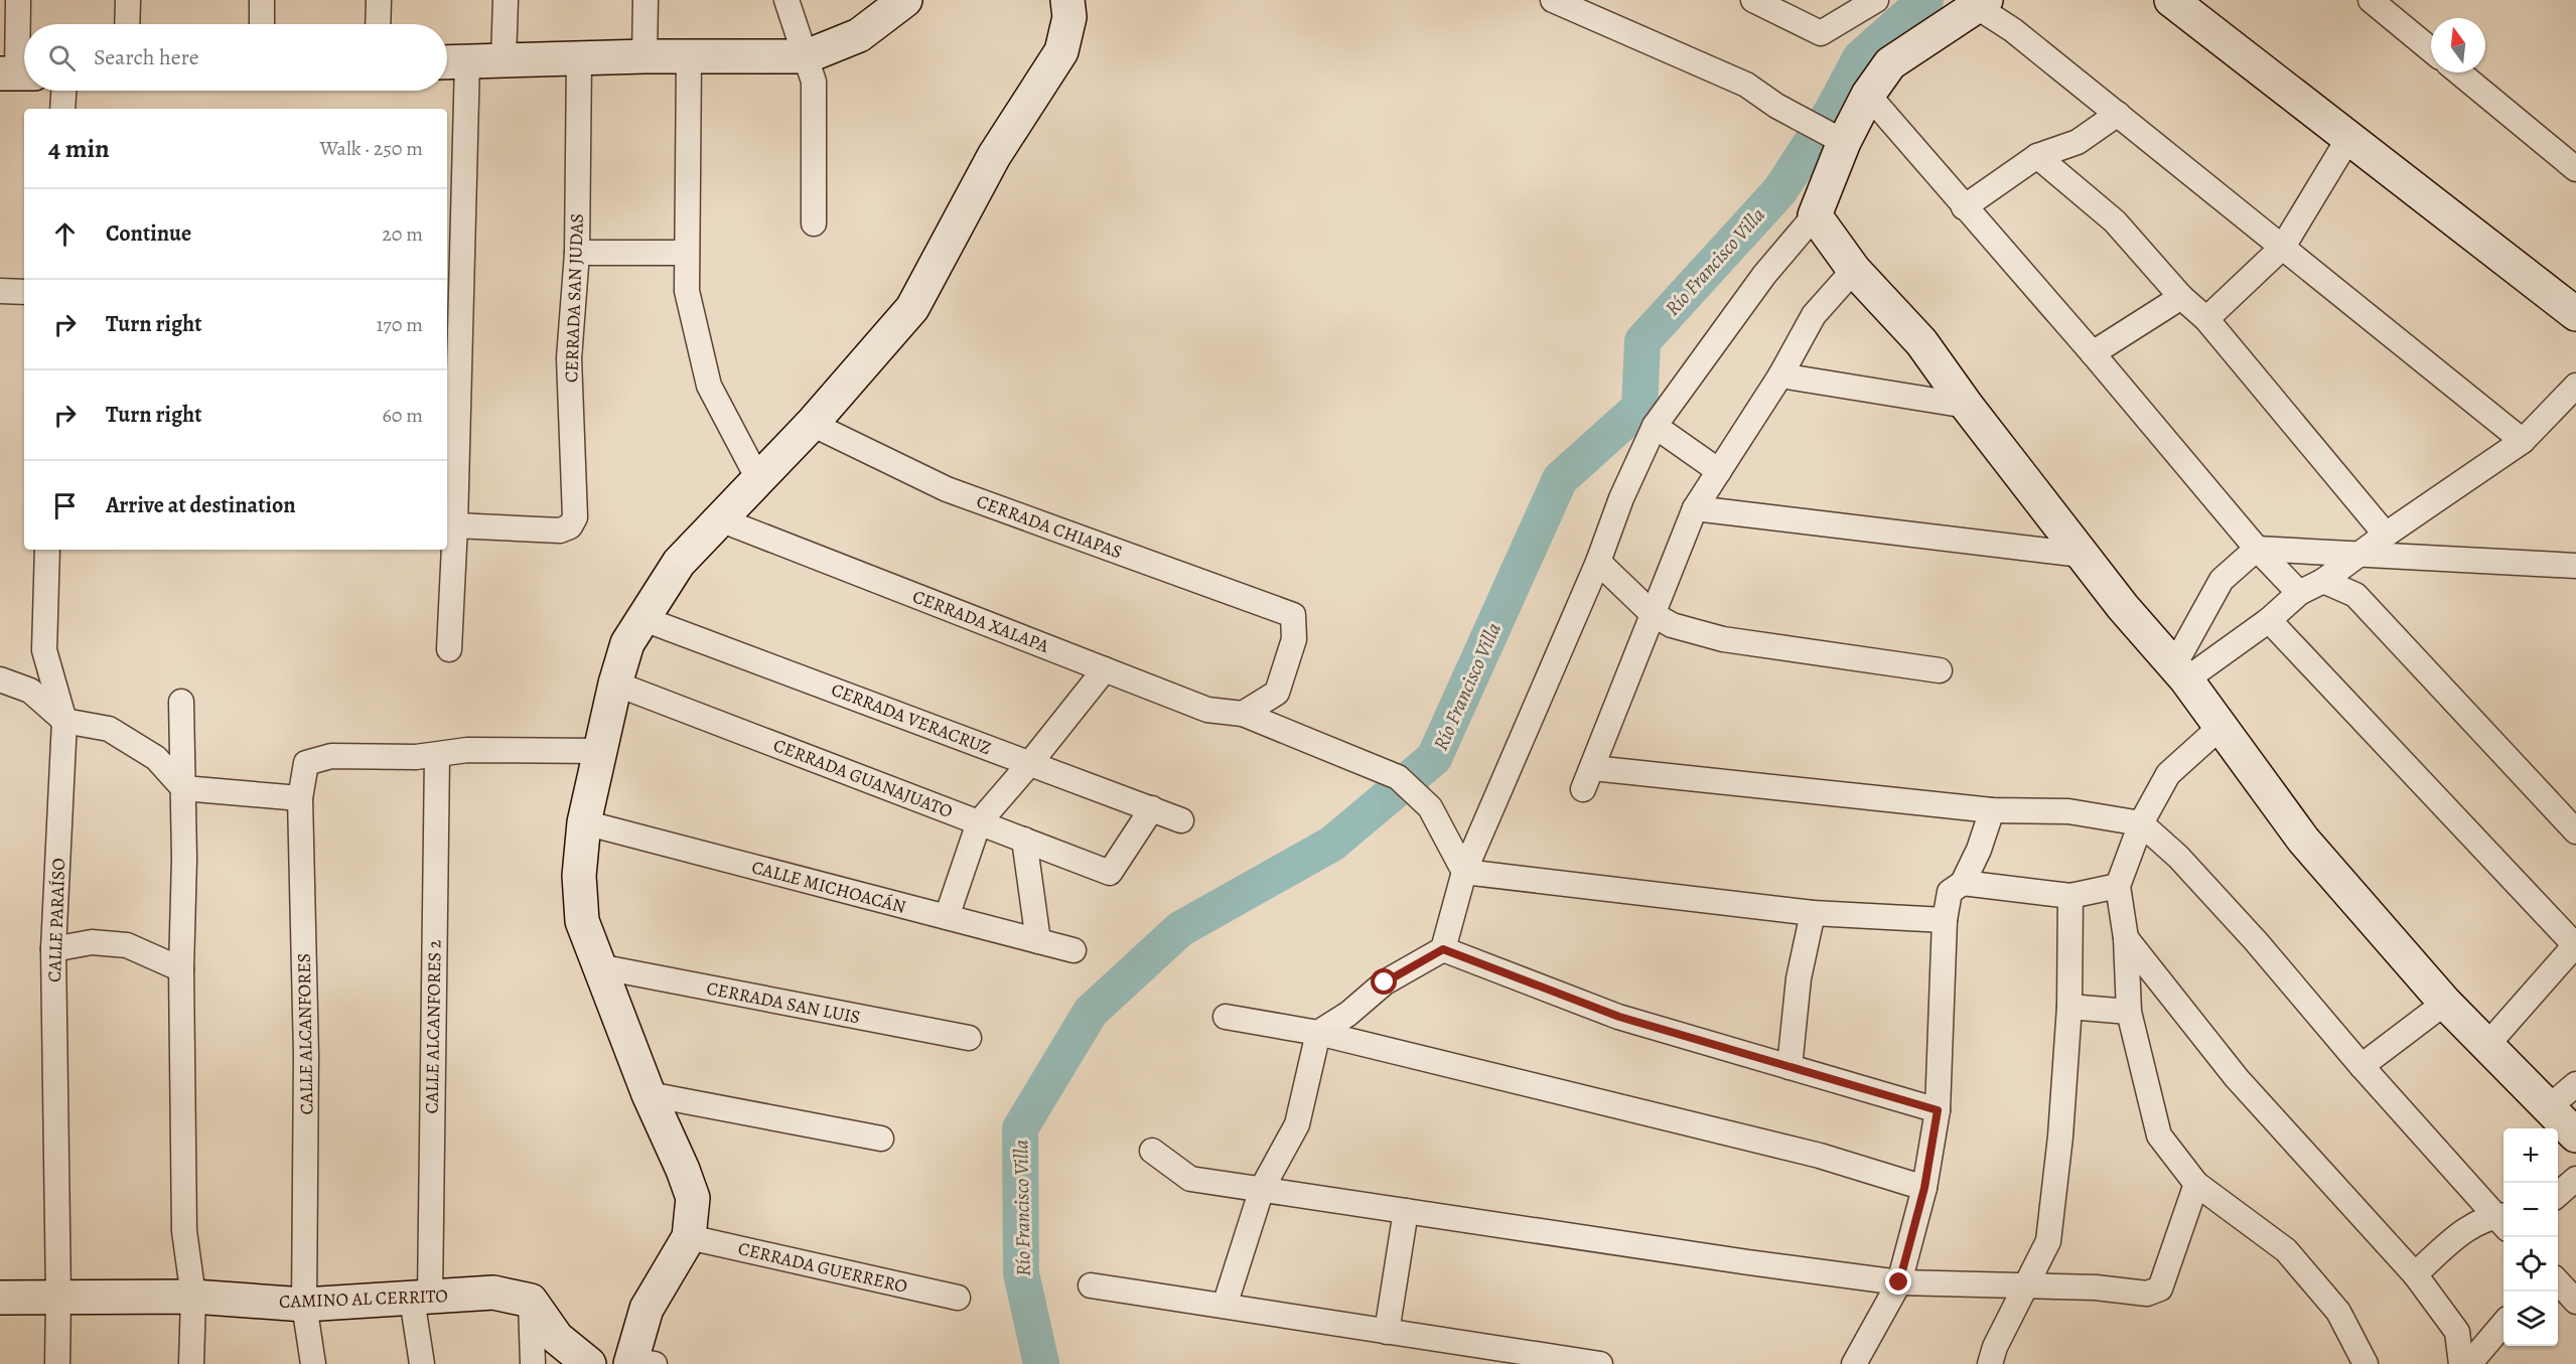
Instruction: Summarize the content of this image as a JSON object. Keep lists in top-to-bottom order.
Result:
{
  "streets": {
    "main road": ["CAMINO AL CERRITO"],
    "street": [
      "CERRADA SAN JUDAS",
      "CERRADA CHIAPAS",
      "CERRADA XALAPA",
      "CERRADA VERACRUZ",
      "CERRADA GUANAJUATO",
      "CALLE MICHOACÁN",
      "CALLE PARAÍSO",
      "CERRADA SAN LUIS",
      "CALLE ALCANFORES 2",
      "CALLE ALCANFORES",
      "CERRADA GUERRERO"
    ]
  },
  "crossings": [
    ["CERRADA CHIAPAS", "CERRADA XALAPA"],
    ["CERRADA VERACRUZ", "CERRADA GUANAJUATO"],
    ["CALLE PARAÍSO", "CAMINO AL CERRITO"],
    ["CALLE ALCANFORES 2", "CALLE ALCANFORES"],
    ["CALLE ALCANFORES 2", "CAMINO AL CERRITO"],
    ["CALLE ALCANFORES", "CAMINO AL CERRITO"]
  ],
  "water": ["Río Francisco Villa"],
  "north": "top",
  "page": {
    "search": "Search here",
    "heading": ["4 min", "Walk · 250 m"],
    "list": [
      ["Continue", "20 m"],
      ["Turn right", "170 m"],
      ["Turn right", "60 m"],
      "Arrive at destination"
    ],
    "map_buttons": ["+", "−"]
  }
}
